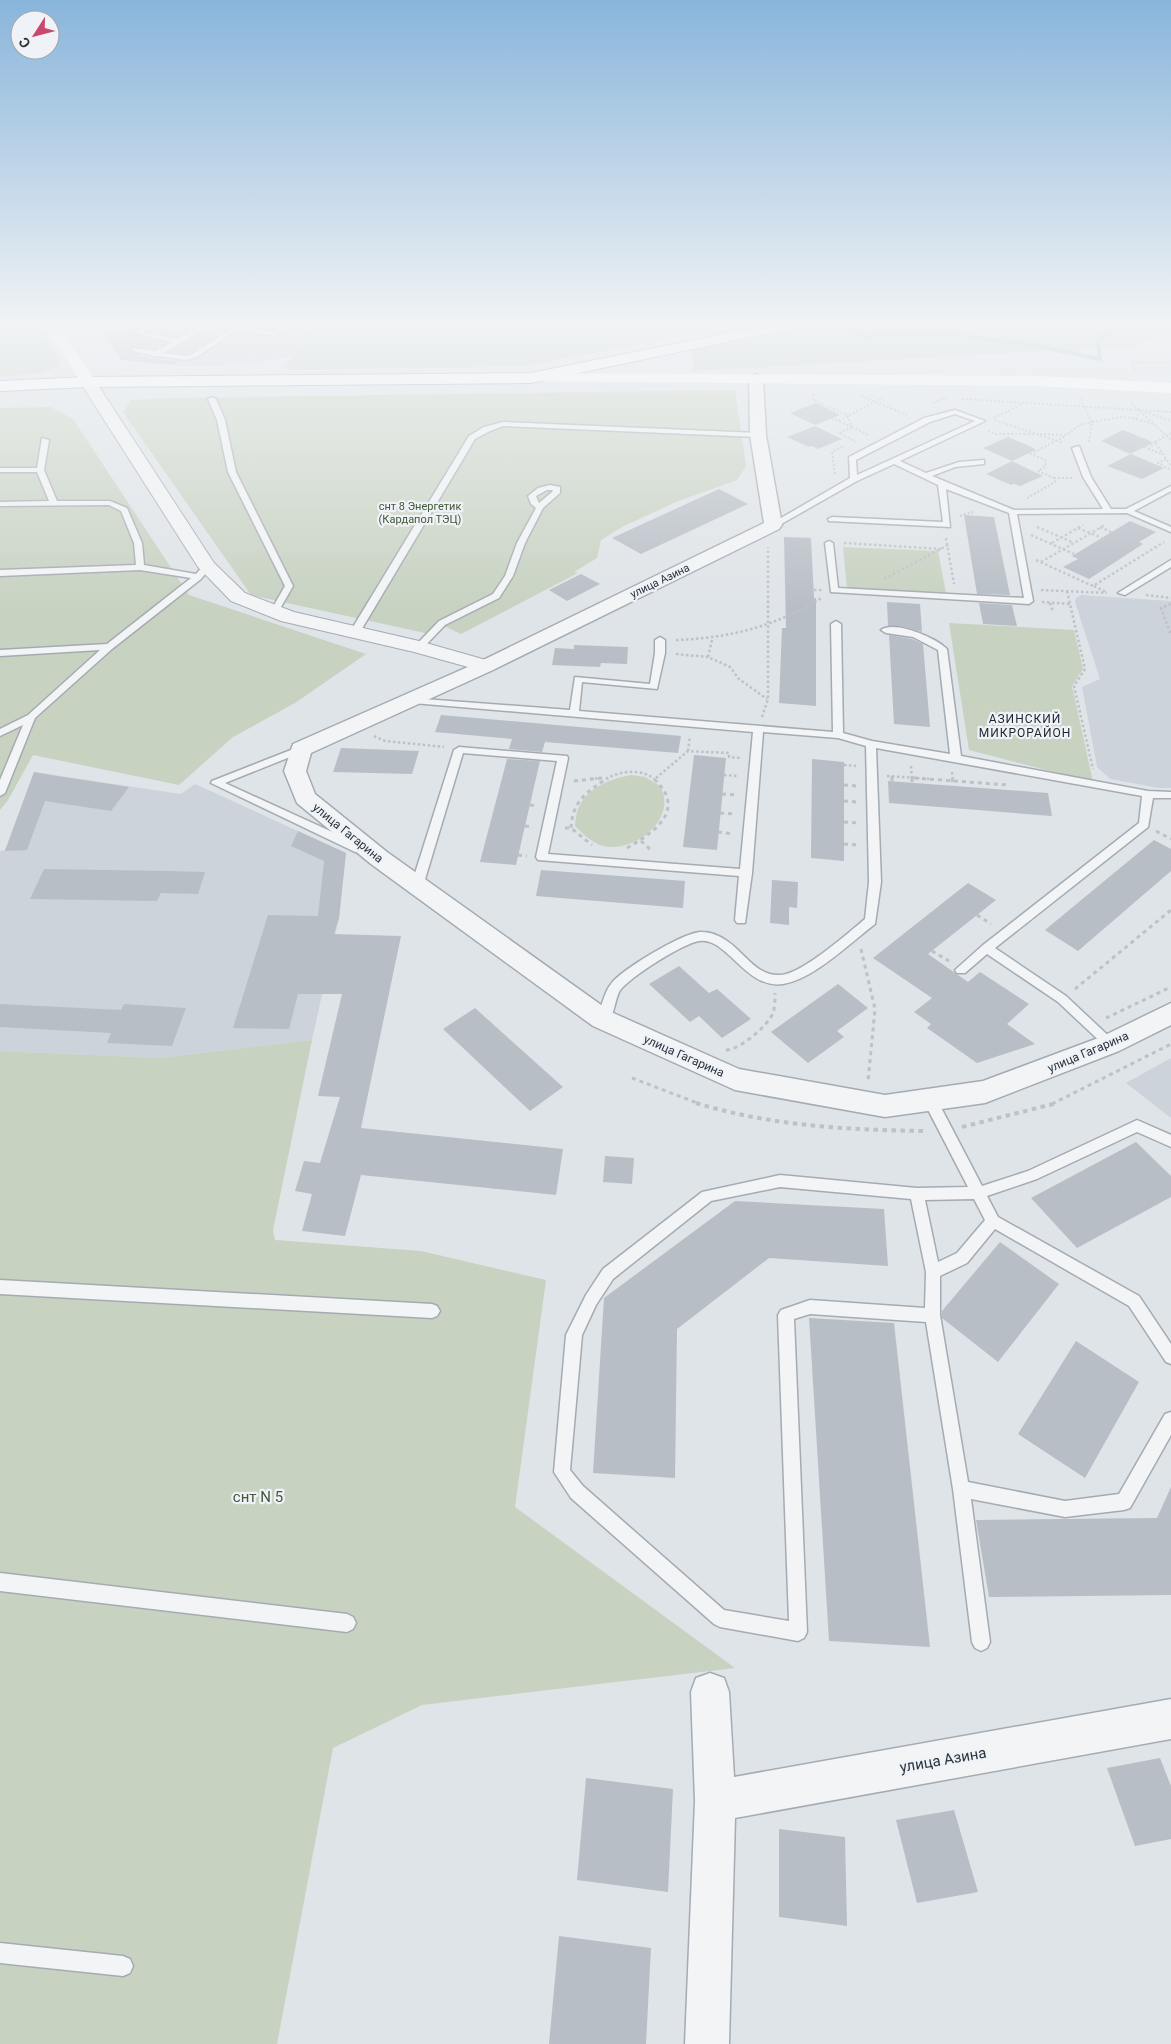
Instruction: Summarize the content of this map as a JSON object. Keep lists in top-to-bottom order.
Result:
{
  "streets": {
    "street": ["улица Азина", "улица Гагарина"]
  },
  "crossings": [
    ["улица Азина", "улица Гагарина"]
  ],
  "districts": ["АЗИНСКИЙ МИКРОРАЙОН"],
  "parks": ["снт 8 Энергетик (Кардапол ТЭЦ)", "снт N 5"],
  "north": "bottom left"
}
